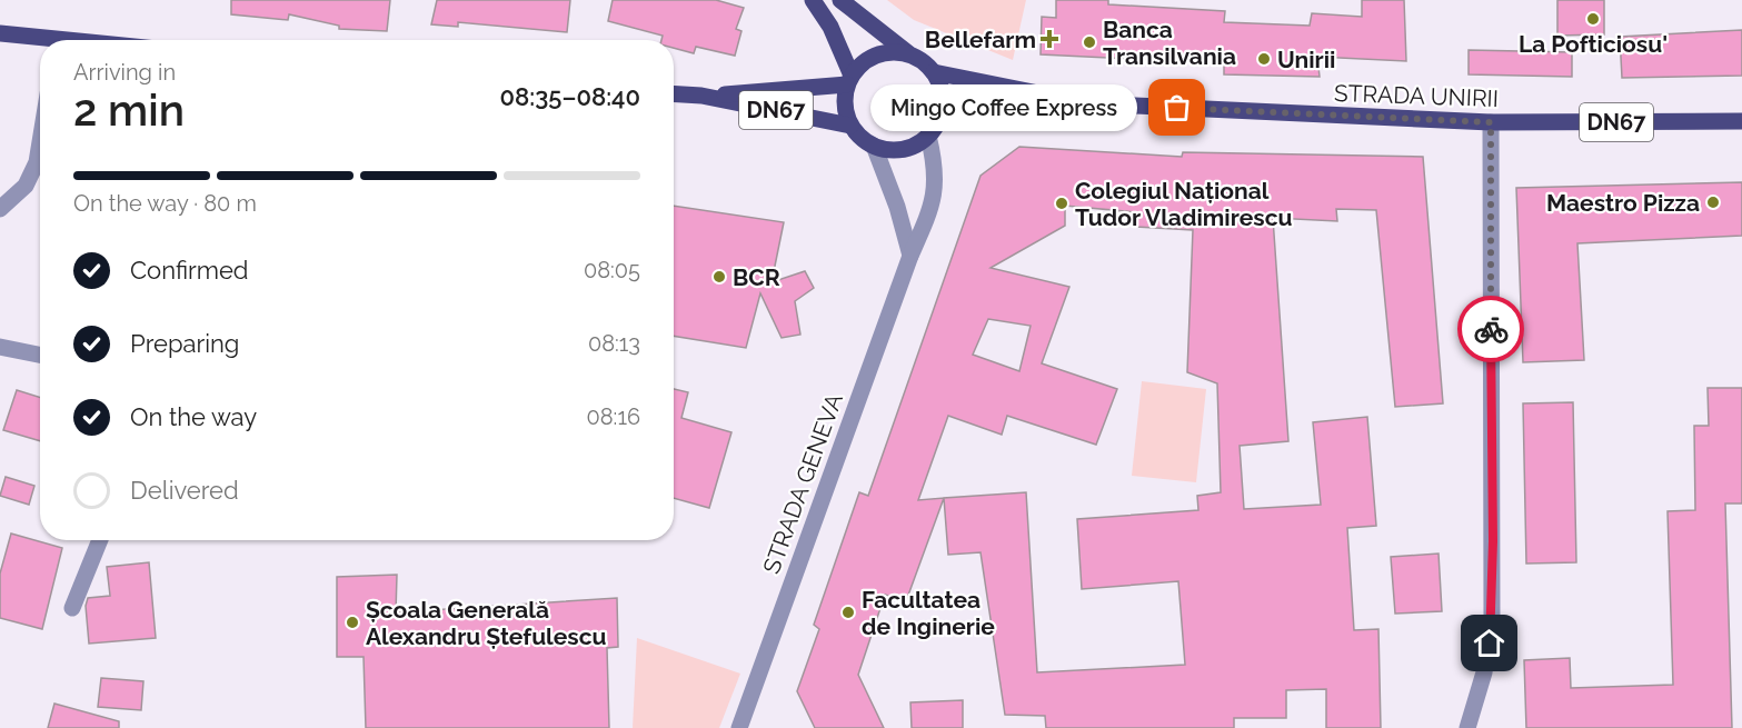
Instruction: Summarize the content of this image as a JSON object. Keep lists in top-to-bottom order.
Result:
{
  "streets": {
    "main road": ["STRADA UNIRII", "DN67"],
    "street": ["STRADA GENEVA"]
  },
  "crossings": [
    ["STRADA UNIRII", "DN67"],
    ["STRADA UNIRII", "STRADA GENEVA"],
    ["DN67", "STRADA GENEVA"]
  ],
  "places": {
    "other": [
      "La Pofticiosu'",
      "Banca Transilvania",
      "Unirii",
      "Mingo Coffee Express",
      "Maestro Pizza",
      "Colegiul Național Tudor Vladimirescu",
      "BCR",
      "Facultatea de Inginerie",
      "Școala Generală Alexandru Ștefulescu"
    ],
    "health": ["Bellefarm"]
  },
  "page": {
    "heading": ["2 min", "Arriving in", "08:35–08:40"],
    "bubble": "Mingo Coffee Express",
    "bar": "On the way · 80 m",
    "list": [
      ["Confirmed", "08:05"],
      ["Preparing", "08:13"],
      ["On the way", "08:16"],
      "Delivered"
    ]
  }
}
